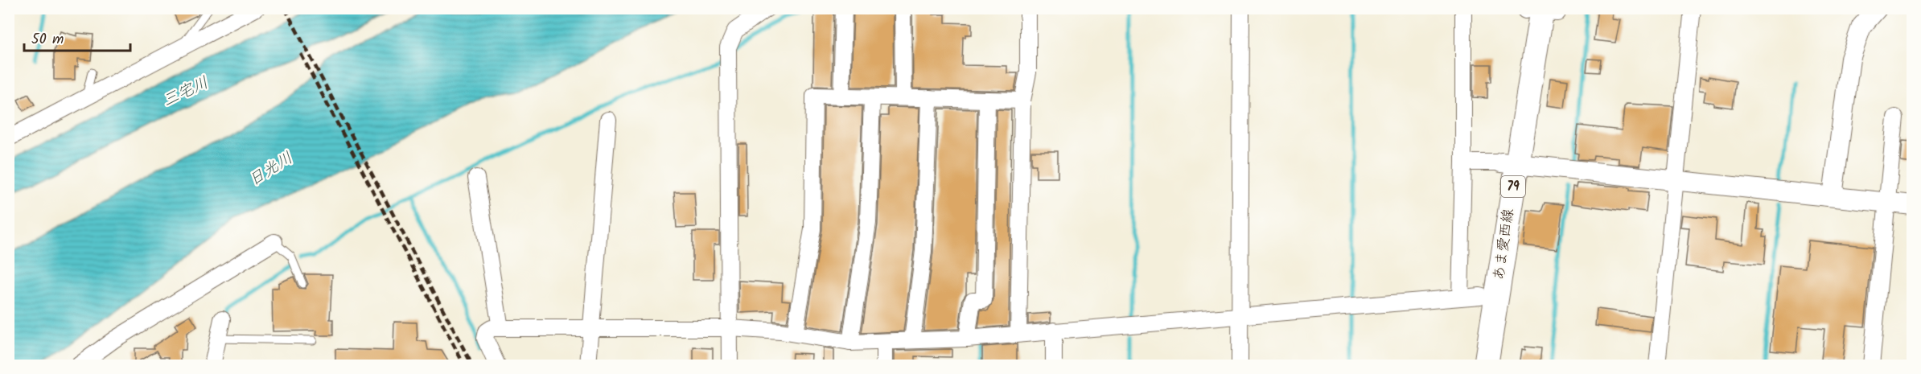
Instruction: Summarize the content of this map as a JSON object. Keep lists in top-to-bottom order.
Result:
{
  "streets": {
    "main road": ["79", "あま愛西線"]
  },
  "water": ["三宅川", "日光川"],
  "scale_bar": "50 m"
}
